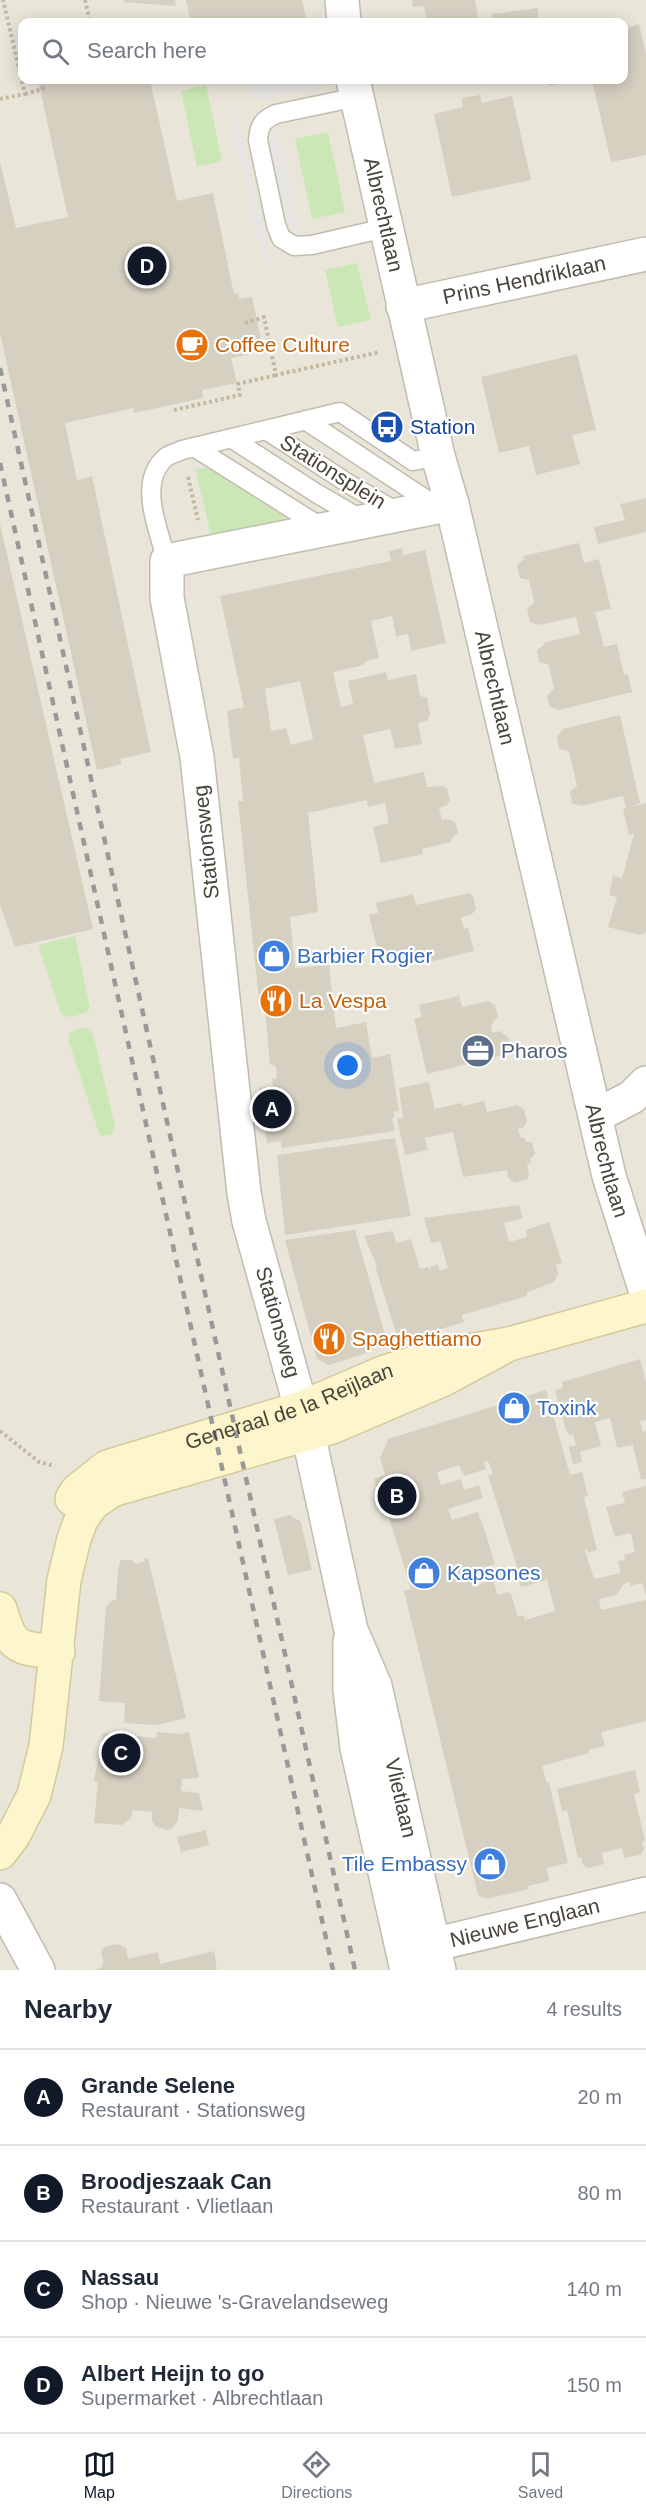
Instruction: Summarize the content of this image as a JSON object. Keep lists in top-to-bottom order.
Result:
{
  "streets": {
    "street": [
      "Albrechtlaan",
      "Prins Hendriklaan",
      "Stationsweg",
      "Generaal de la Reijlaan",
      "Vlietlaan",
      "Nieuwe Englaan"
    ],
    "lane": ["Stationsplein"]
  },
  "crossings": [
    ["Albrechtlaan", "Prins Hendriklaan"],
    ["Albrechtlaan", "Stationsplein"],
    ["Albrechtlaan", "Generaal de la Reijlaan"],
    ["Stationsplein", "Stationsweg"],
    ["Stationsweg", "Generaal de la Reijlaan"],
    ["Stationsweg", "Vlietlaan"],
    ["Generaal de la Reijlaan", "Vlietlaan"],
    ["Vlietlaan", "Nieuwe Englaan"]
  ],
  "places": {
    "cafe": ["Coffee Culture"],
    "bus stop": ["Station"],
    "shop": [
      "Barbier Rogier",
      "Toxink",
      "Kapsones",
      "Tile Embassy"
    ],
    "restaurant": ["La Vespa", "Spaghettiamo"],
    "office": ["Pharos"]
  },
  "page": {
    "search": "Search here",
    "pins": [
      "D",
      "A",
      "B",
      "C"
    ],
    "heading": ["Nearby", "4 results"],
    "list": [
      {
        "mark": "A",
        "name": "Grande Selene",
        "note": "Restaurant · Stationsweg",
        "value": "20 m"
      },
      {
        "mark": "B",
        "name": "Broodjeszaak Can",
        "note": "Restaurant · Vlietlaan",
        "value": "80 m"
      },
      {
        "mark": "C",
        "name": "Nassau",
        "note": "Shop · Nieuwe 's-Gravelandseweg",
        "value": "140 m"
      },
      {
        "mark": "D",
        "name": "Albert Heijn to go",
        "note": "Supermarket · Albrechtlaan",
        "value": "150 m"
      }
    ],
    "nav": ["Map", "Directions", "Saved"]
  }
}
